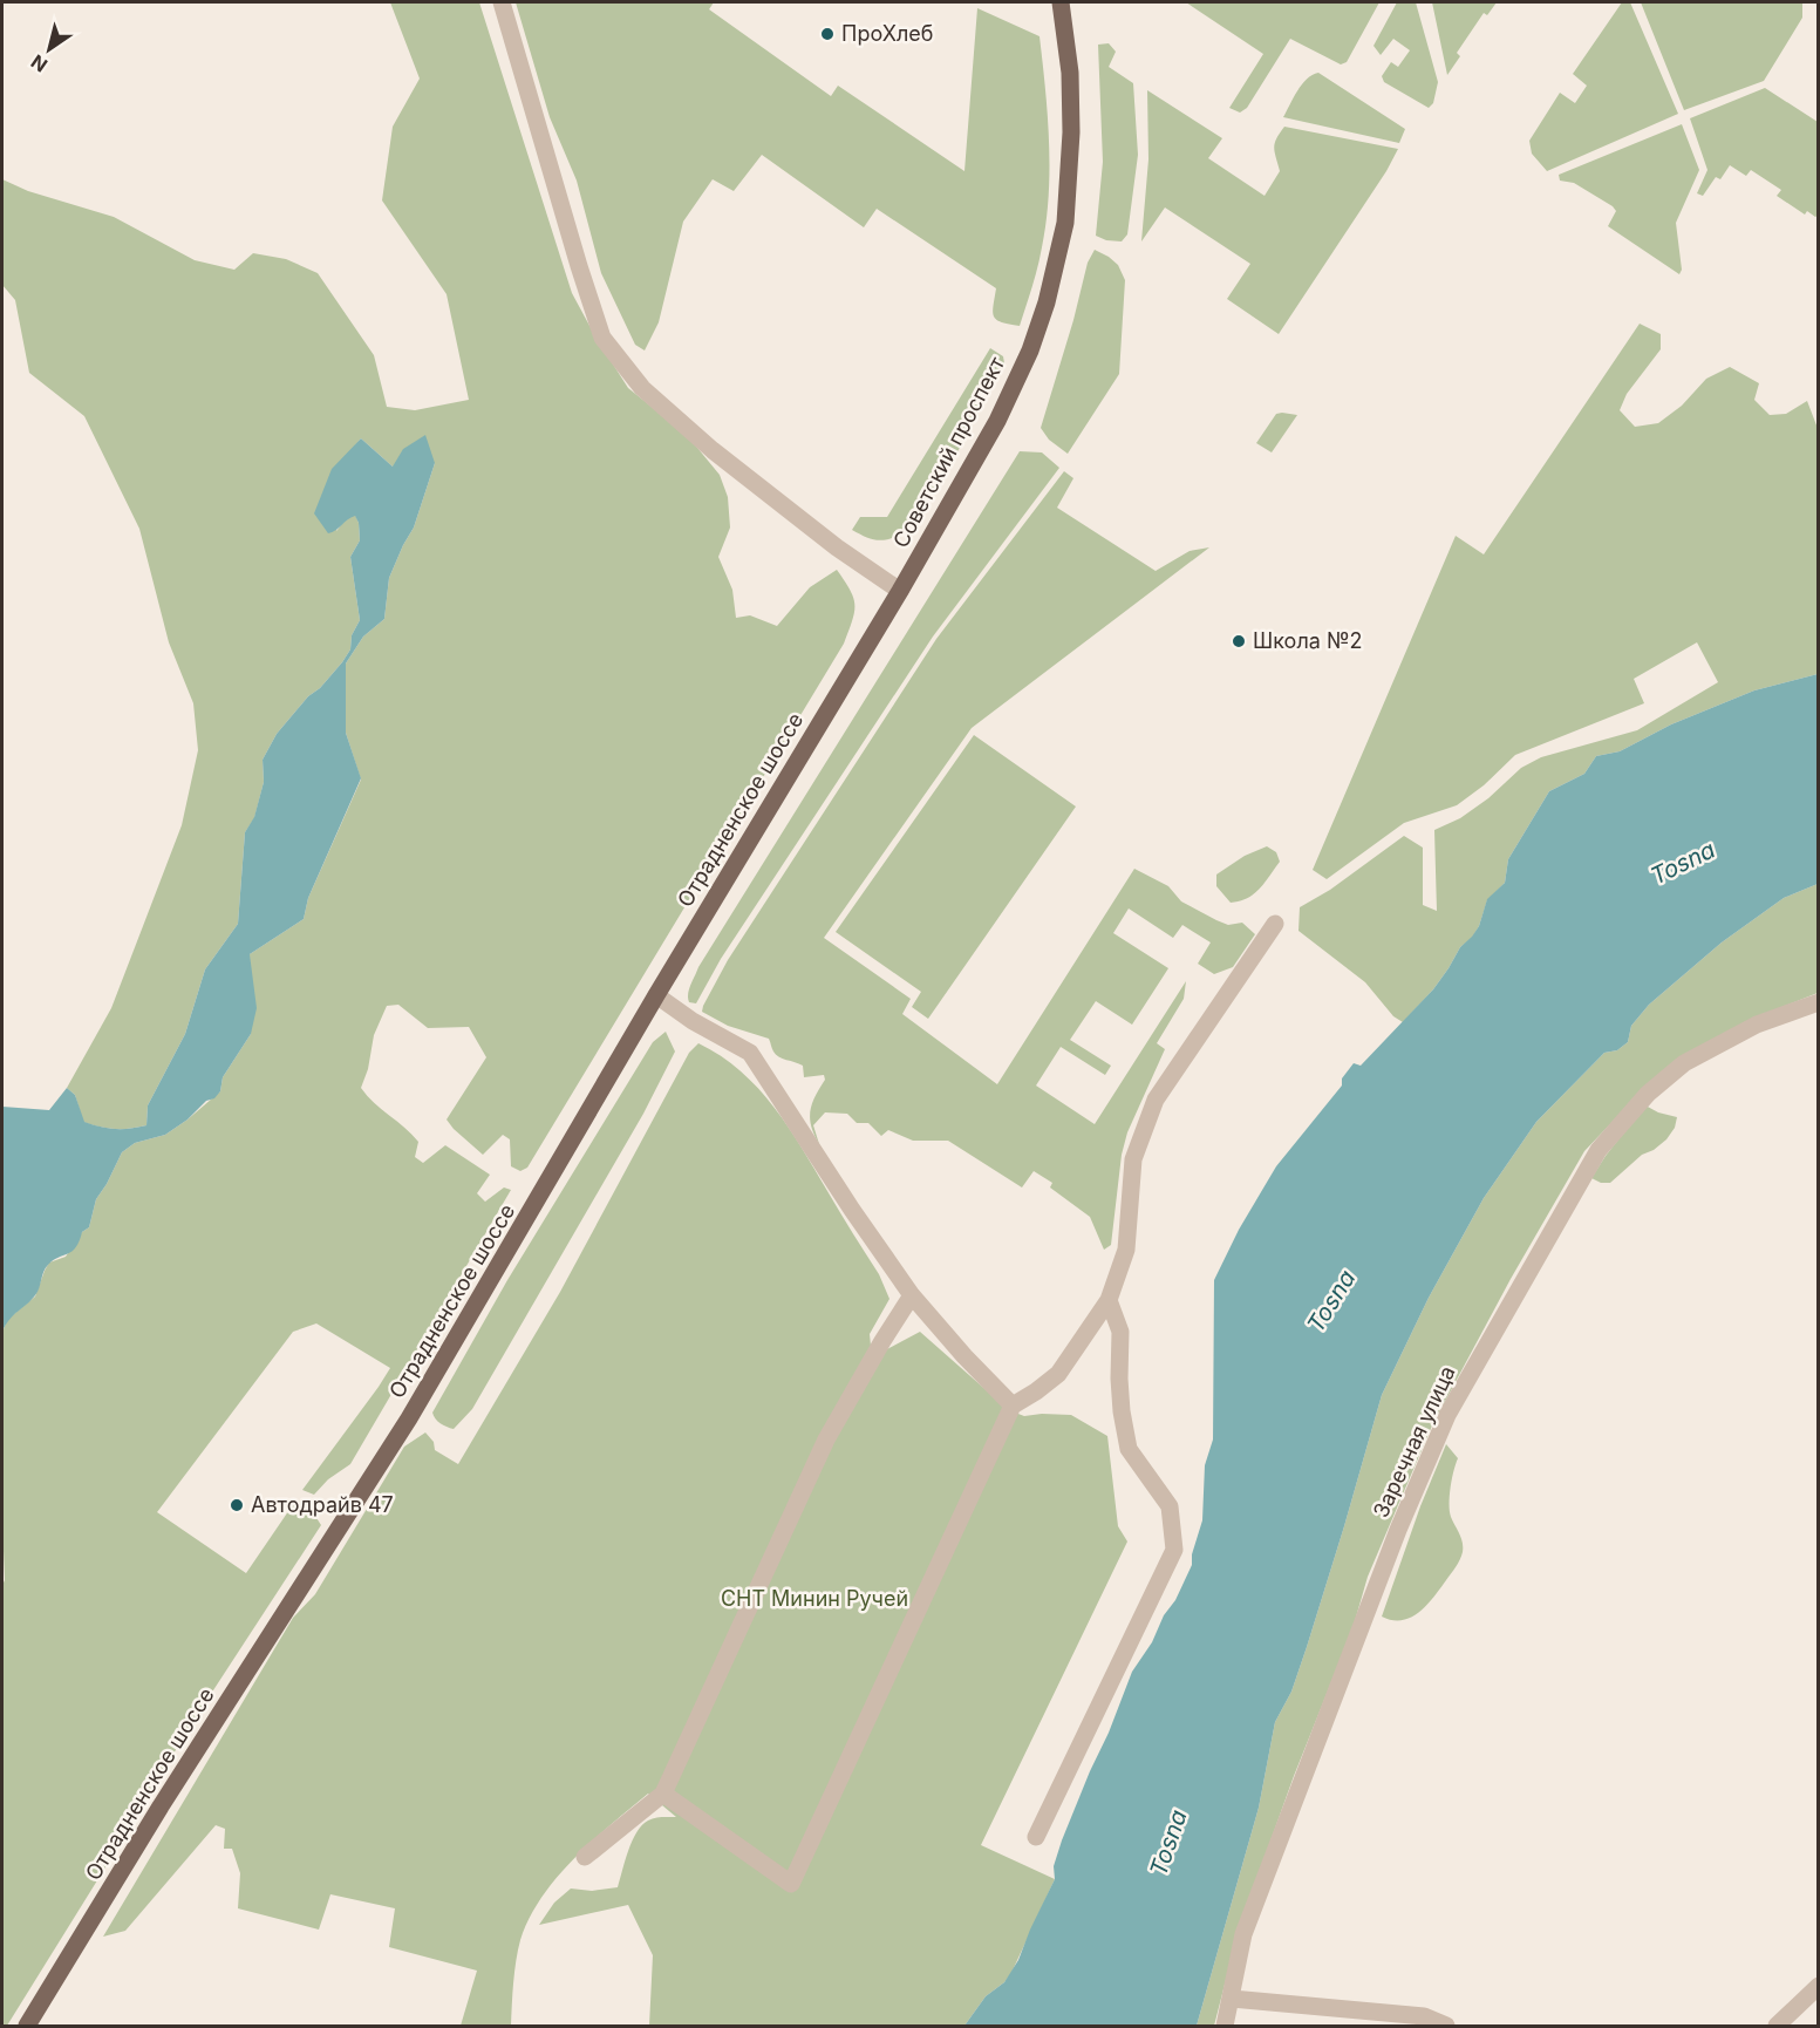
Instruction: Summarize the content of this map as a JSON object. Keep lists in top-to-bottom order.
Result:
{
  "streets": {
    "main road": ["Советский проспект", "Отрадненское шоссе"],
    "street": ["Заречная улица"]
  },
  "crossings": [
    ["Советский проспект", "Отрадненское шоссе"]
  ],
  "water": ["Tosna"],
  "parks": ["СНТ Минин Ручей"],
  "places": ["ПроХлеб", "Школа №2", "Автодрайв 47"],
  "north": "bottom left"
}
